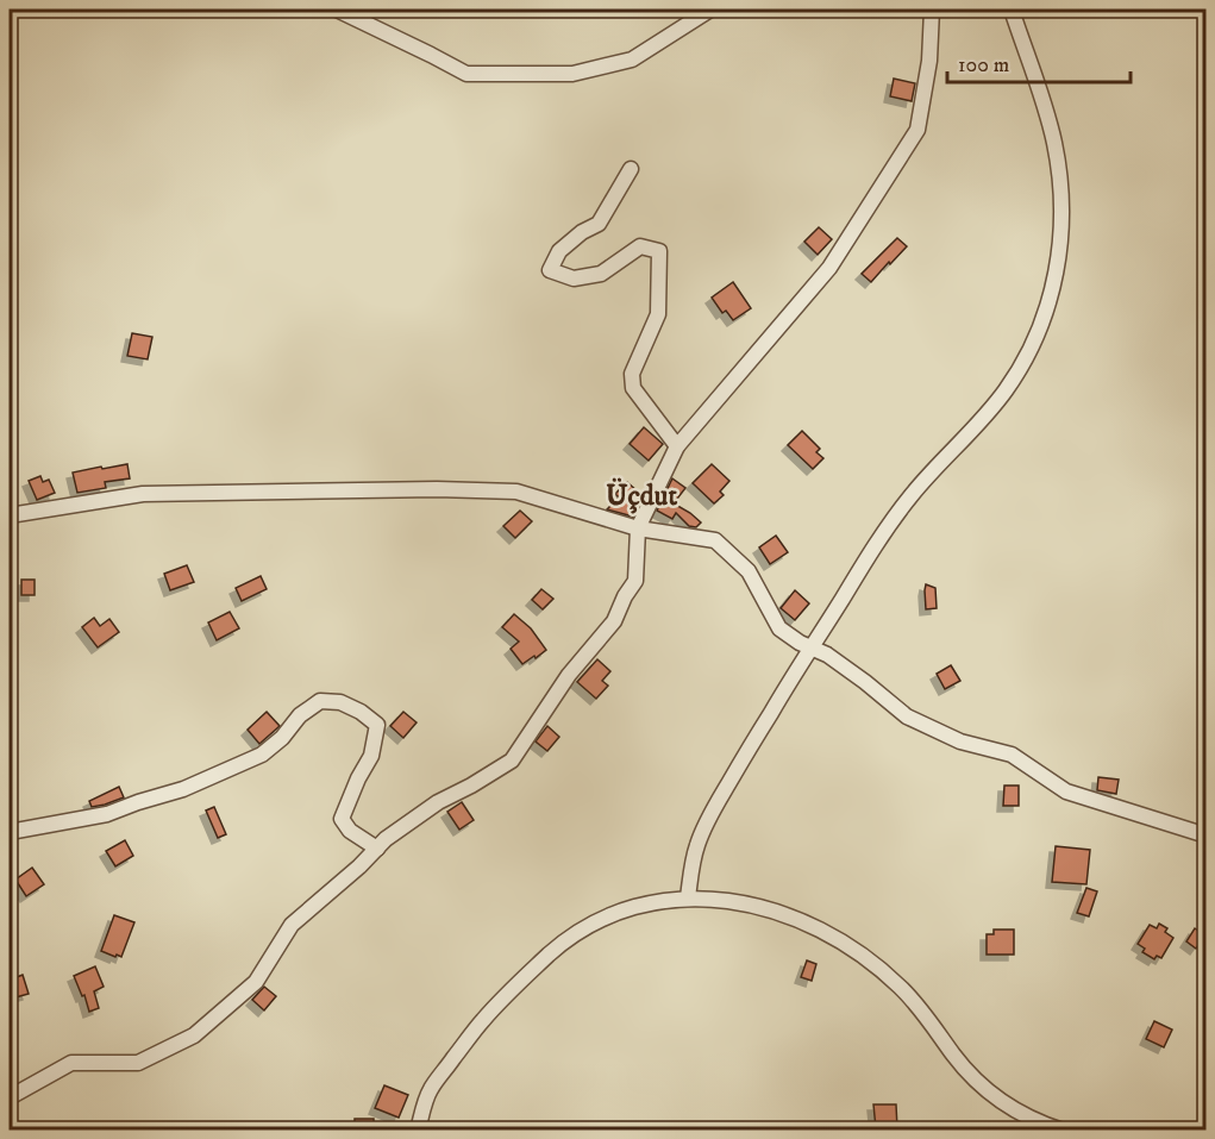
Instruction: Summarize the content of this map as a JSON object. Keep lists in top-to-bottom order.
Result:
{
  "districts": ["Üçdut"],
  "scale_bar": "100 m"
}
